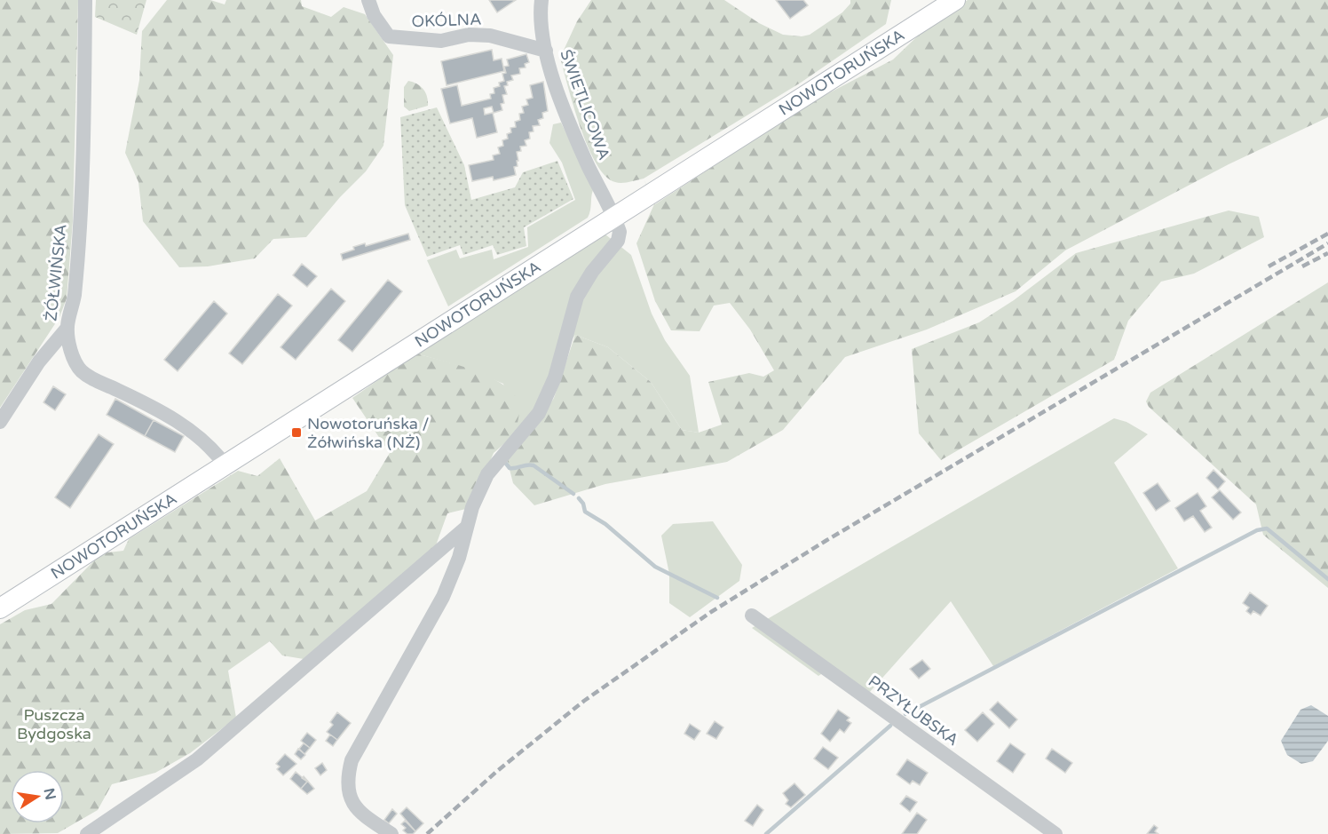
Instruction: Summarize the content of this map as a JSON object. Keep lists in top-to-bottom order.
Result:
{
  "streets": {
    "main road": ["NOWOTORUŃSKA"],
    "street": [
      "OKÓLNA",
      "ŚWIETLICOWA",
      "ŻÓŁWIŃSKA",
      "PRZYŁUBSKA"
    ]
  },
  "crossings": [
    ["OKÓLNA", "ŚWIETLICOWA"],
    ["NOWOTORUŃSKA", "ŚWIETLICOWA"],
    ["NOWOTORUŃSKA", "ŻÓŁWIŃSKA"]
  ],
  "parks": ["Puszcza Bydgoska"],
  "places": {
    "transit": ["Nowotoruńska / Żółwińska (NŻ)"]
  },
  "north": "right"
}
